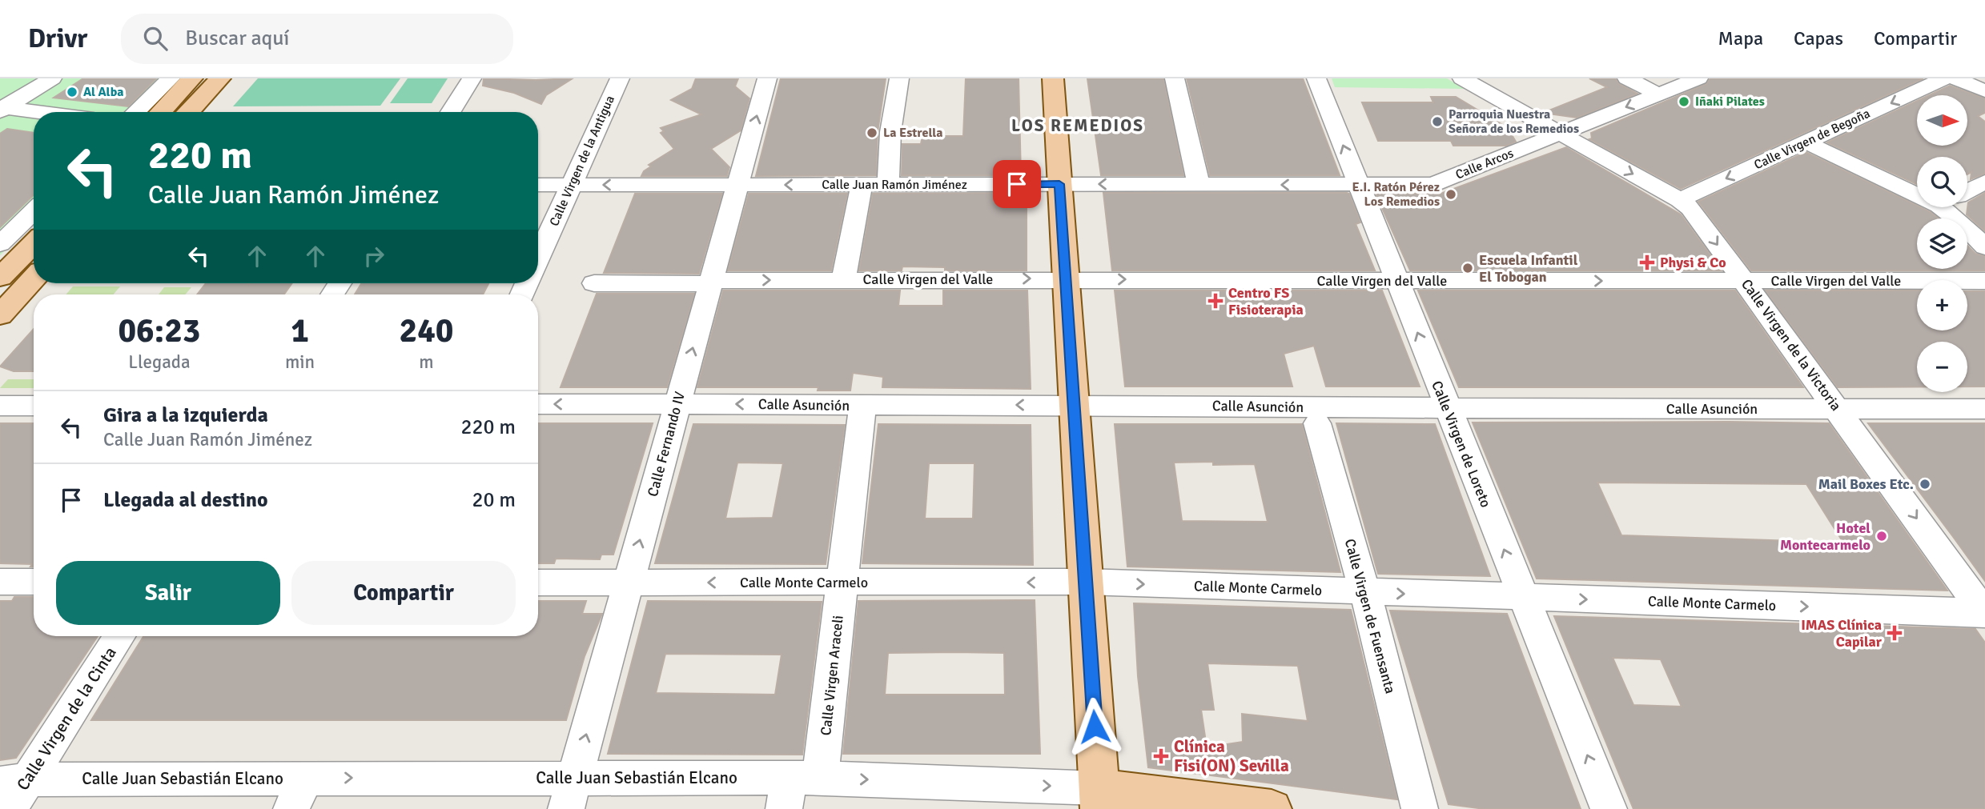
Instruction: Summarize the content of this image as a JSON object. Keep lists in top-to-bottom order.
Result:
{
  "streets": {
    "main road": ["Calle Juan Sebastián Elcano"],
    "street": [
      "Calle Virgen de Begoña",
      "Calle Virgen de la Antigua",
      "Calle Arcos",
      "Calle Juan Ramón Jiménez",
      "Calle Virgen del Valle",
      "Calle Virgen de la Victoria",
      "Calle Asunción",
      "Calle Fernando IV",
      "Calle Virgen de Loreto",
      "Calle Monte Carmelo",
      "Calle Virgen de Fuensanta",
      "Calle Virgen Araceli",
      "Calle Virgen de la Cinta"
    ]
  },
  "crossings": [
    ["Calle Virgen de Begoña", "Calle Virgen de la Victoria"],
    ["Calle Virgen de la Antigua", "Calle Juan Ramón Jiménez"],
    ["Calle Arcos", "Calle Juan Ramón Jiménez"],
    ["Calle Arcos", "Calle Virgen de la Victoria"],
    ["Calle Arcos", "Calle Virgen de Loreto"],
    ["Calle Juan Ramón Jiménez", "Calle Fernando IV"],
    ["Calle Juan Ramón Jiménez", "Calle Virgen de Loreto"],
    ["Calle Virgen del Valle", "Calle Virgen de la Victoria"],
    ["Calle Virgen del Valle", "Calle Fernando IV"],
    ["Calle Virgen del Valle", "Calle Virgen de Loreto"],
    ["Calle Virgen de la Victoria", "Calle Asunción"],
    ["Calle Virgen de la Victoria", "Calle Monte Carmelo"],
    ["Calle Asunción", "Calle Fernando IV"],
    ["Calle Asunción", "Calle Virgen de Loreto"],
    ["Calle Asunción", "Calle Virgen Araceli"],
    ["Calle Fernando IV", "Calle Monte Carmelo"],
    ["Calle Fernando IV", "Calle Juan Sebastián Elcano"],
    ["Calle Virgen de Loreto", "Calle Monte Carmelo"],
    ["Calle Monte Carmelo", "Calle Virgen de Fuensanta"],
    ["Calle Monte Carmelo", "Calle Virgen Araceli"],
    ["Calle Virgen Araceli", "Calle Juan Sebastián Elcano"],
    ["Calle Virgen de la Cinta", "Calle Juan Sebastián Elcano"]
  ],
  "one_way": [
    "Calle Virgen de Begoña",
    "Calle Juan Ramón Jiménez",
    "Calle Virgen del Valle",
    "Calle Virgen de la Victoria",
    "Calle Asunción",
    "Calle Fernando IV",
    "Calle Virgen de Loreto",
    "Calle Juan Sebastián Elcano"
  ],
  "districts": ["LOS REMEDIOS"],
  "places": {
    "other": [
      "Al Alba",
      "Iñaki Pilates",
      "Parroquia Nuestra Señora de los Remedios",
      "La Estrella",
      "E.I. Ratón Pérez Los Remedios",
      "Escuela Infantil El Tobogan",
      "Mail Boxes Etc.",
      "Hotel Montecarmelo"
    ],
    "health": [
      "Physi & Co",
      "Centro FS Fisioterapia",
      "IMAS Clínica Capilar",
      "Clínica Fisi(ON) Sevilla"
    ]
  },
  "north": "right",
  "page": {
    "header": "Drivr",
    "search": "Buscar aquí",
    "nav": ["Mapa", "Capas", "Compartir"],
    "map_buttons": ["+", "−"],
    "turn": ["220 m", "Calle Juan Ramón Jiménez"],
    "eta": [
      "06:23",
      "Llegada",
      "1",
      "min",
      "240",
      "m"
    ],
    "list": [
      {
        "name": "Gira a la izquierda",
        "note": "Calle Juan Ramón Jiménez",
        "value": "220 m"
      },
      {
        "name": "Llegada al destino",
        "value": "20 m"
      }
    ],
    "buttons": ["Salir", "Compartir"]
  }
}
